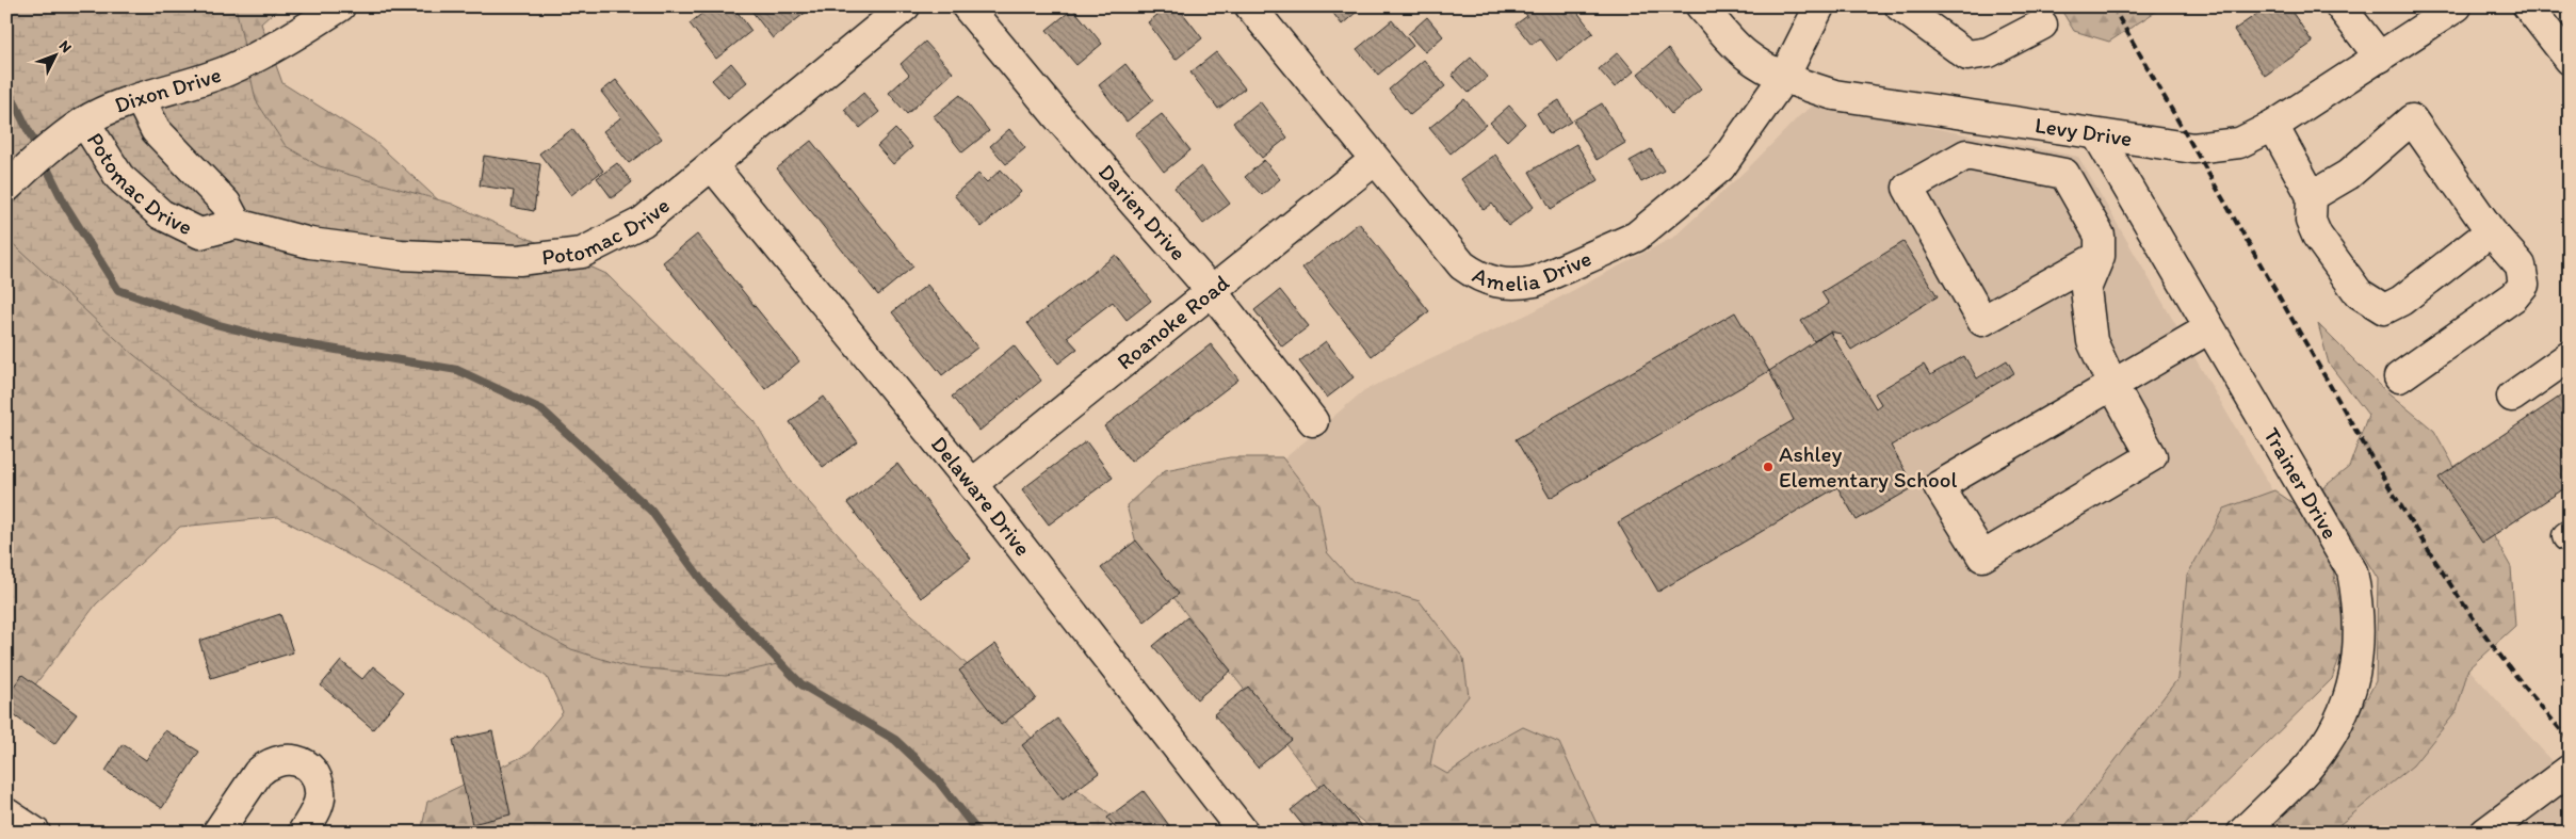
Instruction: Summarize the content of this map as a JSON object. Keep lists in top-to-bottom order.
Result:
{
  "streets": {
    "street": [
      "Dixon Drive",
      "Levy Drive",
      "Potomac Drive",
      "Darien Drive",
      "Amelia Drive",
      "Roanoke Road",
      "Trainer Drive",
      "Delaware Drive"
    ]
  },
  "crossings": [
    ["Dixon Drive", "Potomac Drive"],
    ["Levy Drive", "Amelia Drive"],
    ["Levy Drive", "Trainer Drive"],
    ["Potomac Drive", "Delaware Drive"],
    ["Darien Drive", "Roanoke Road"],
    ["Amelia Drive", "Roanoke Road"],
    ["Roanoke Road", "Delaware Drive"]
  ],
  "places": ["Ashley Elementary School"],
  "north": "top right"
}
